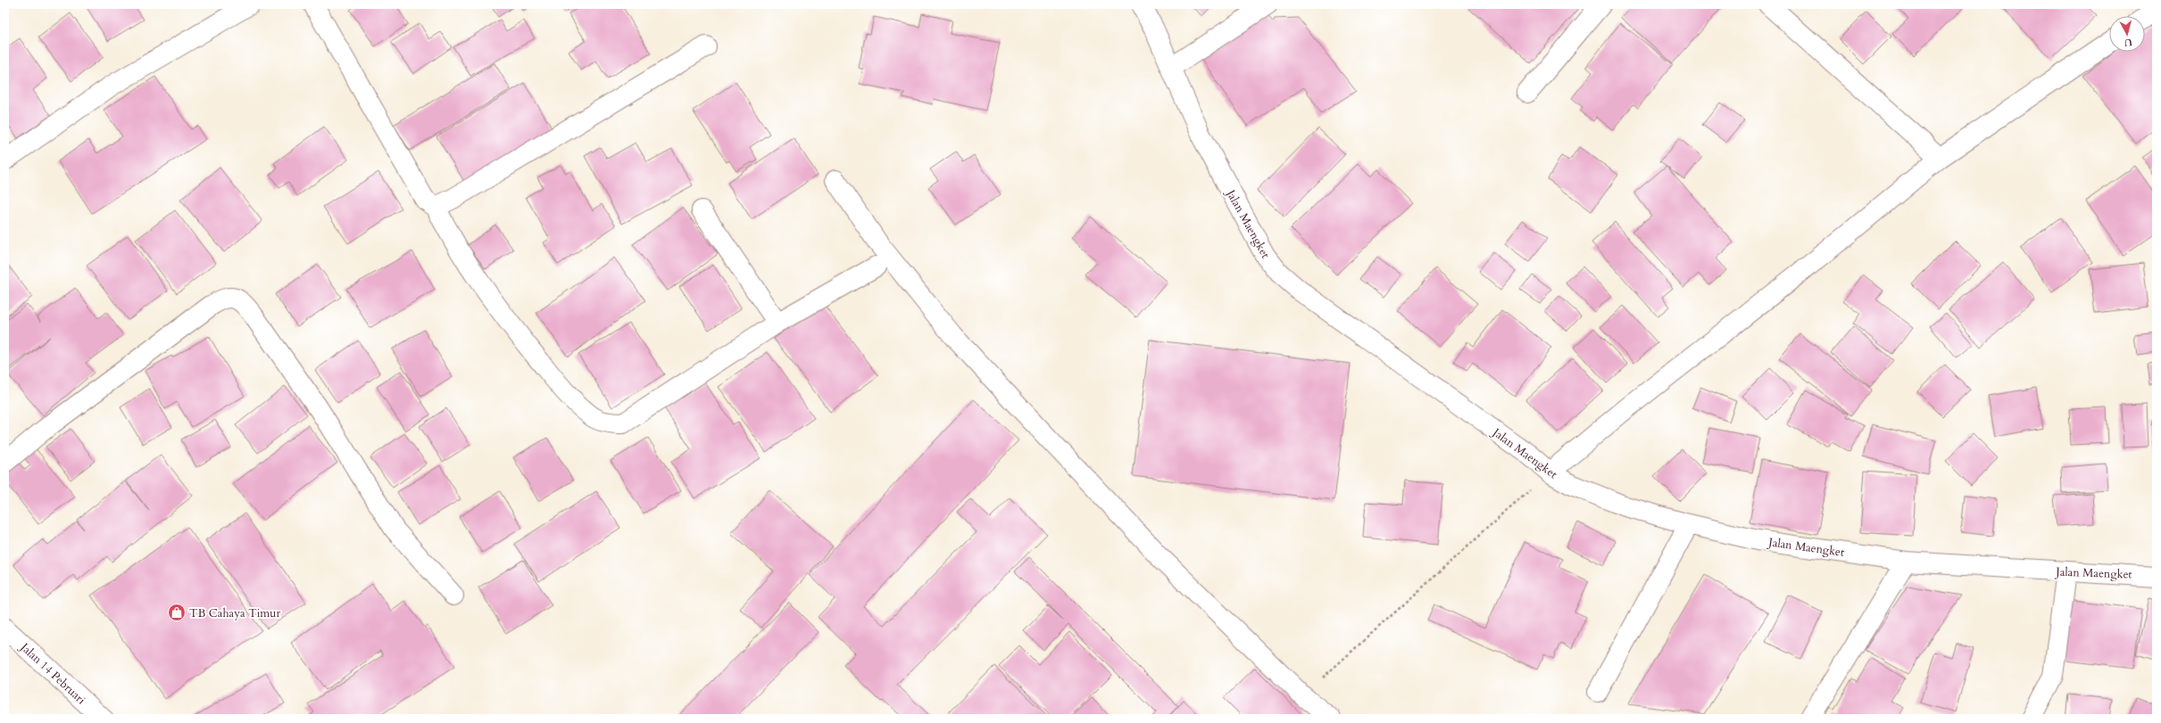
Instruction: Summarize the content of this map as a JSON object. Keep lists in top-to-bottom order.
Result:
{
  "streets": {
    "street": ["Jalan Maengket", "Jalan 14 Pebruari"]
  },
  "places": {
    "shop": ["TB Cahaya Timur"]
  },
  "north": "bottom"
}
